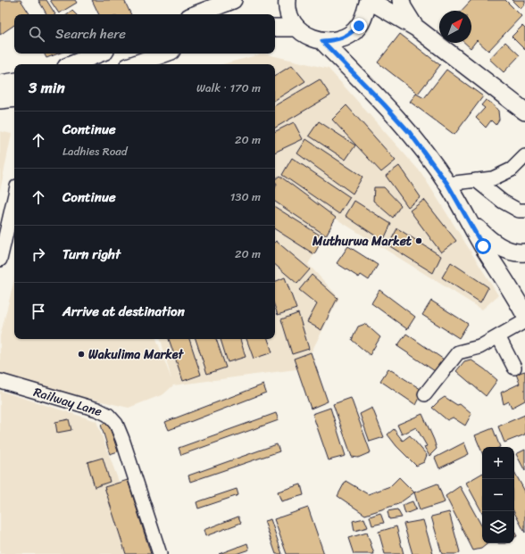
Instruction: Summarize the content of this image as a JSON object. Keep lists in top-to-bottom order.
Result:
{
  "streets": {
    "street": ["Railway Lane"]
  },
  "places": ["Muthurwa Market", "Wakulima Market"],
  "north": "top right",
  "page": {
    "search": "Search here",
    "heading": ["3 min", "Walk · 170 m"],
    "list": [
      ["Continue", "Ladhies Road", "20 m"],
      ["Continue", "130 m"],
      ["Turn right", "20 m"],
      "Arrive at destination"
    ],
    "map_buttons": ["+", "−"]
  }
}
